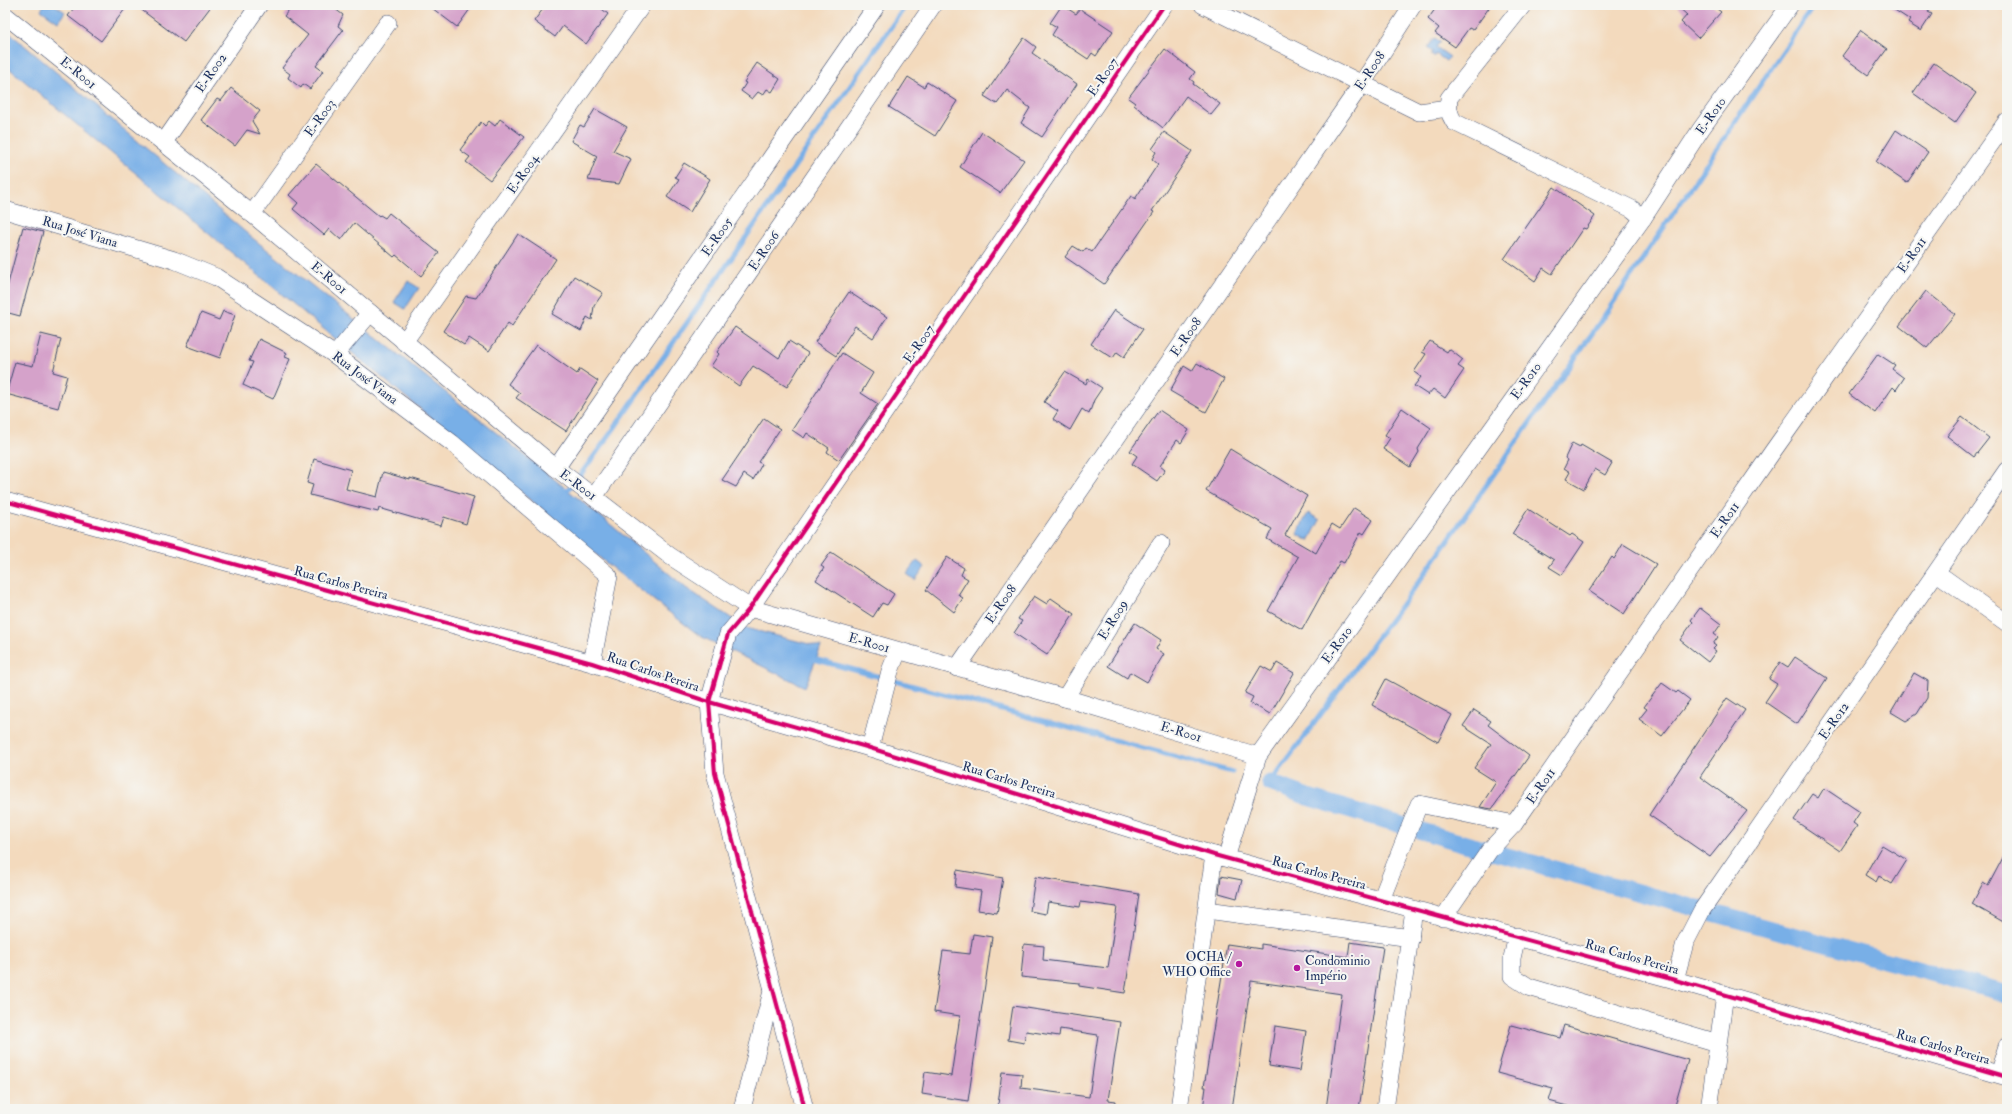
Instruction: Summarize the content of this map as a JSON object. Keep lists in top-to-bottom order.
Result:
{
  "streets": {
    "street": [
      "E-R008",
      "E-R001",
      "E-R002",
      "E-R007",
      "E-R010",
      "E-R003",
      "E-R004",
      "Rua José Viana",
      "E-R005",
      "E-R006",
      "E-R011",
      "Rua Carlos Pereira",
      "E-R009",
      "E-R012"
    ]
  },
  "crossings": [
    ["E-R008", "E-R001"],
    ["E-R001", "E-R002"],
    ["E-R001", "E-R007"],
    ["E-R001", "E-R010"],
    ["E-R001", "E-R003"],
    ["E-R001", "E-R004"],
    ["E-R001", "E-R005"],
    ["E-R001", "E-R006"],
    ["E-R001", "E-R009"],
    ["E-R007", "Rua Carlos Pereira"],
    ["E-R010", "Rua Carlos Pereira"],
    ["Rua José Viana", "Rua Carlos Pereira"],
    ["E-R011", "Rua Carlos Pereira"],
    ["Rua Carlos Pereira", "E-R012"]
  ],
  "places": ["OCHA / WHO Office", "Condominio Império"]
}
